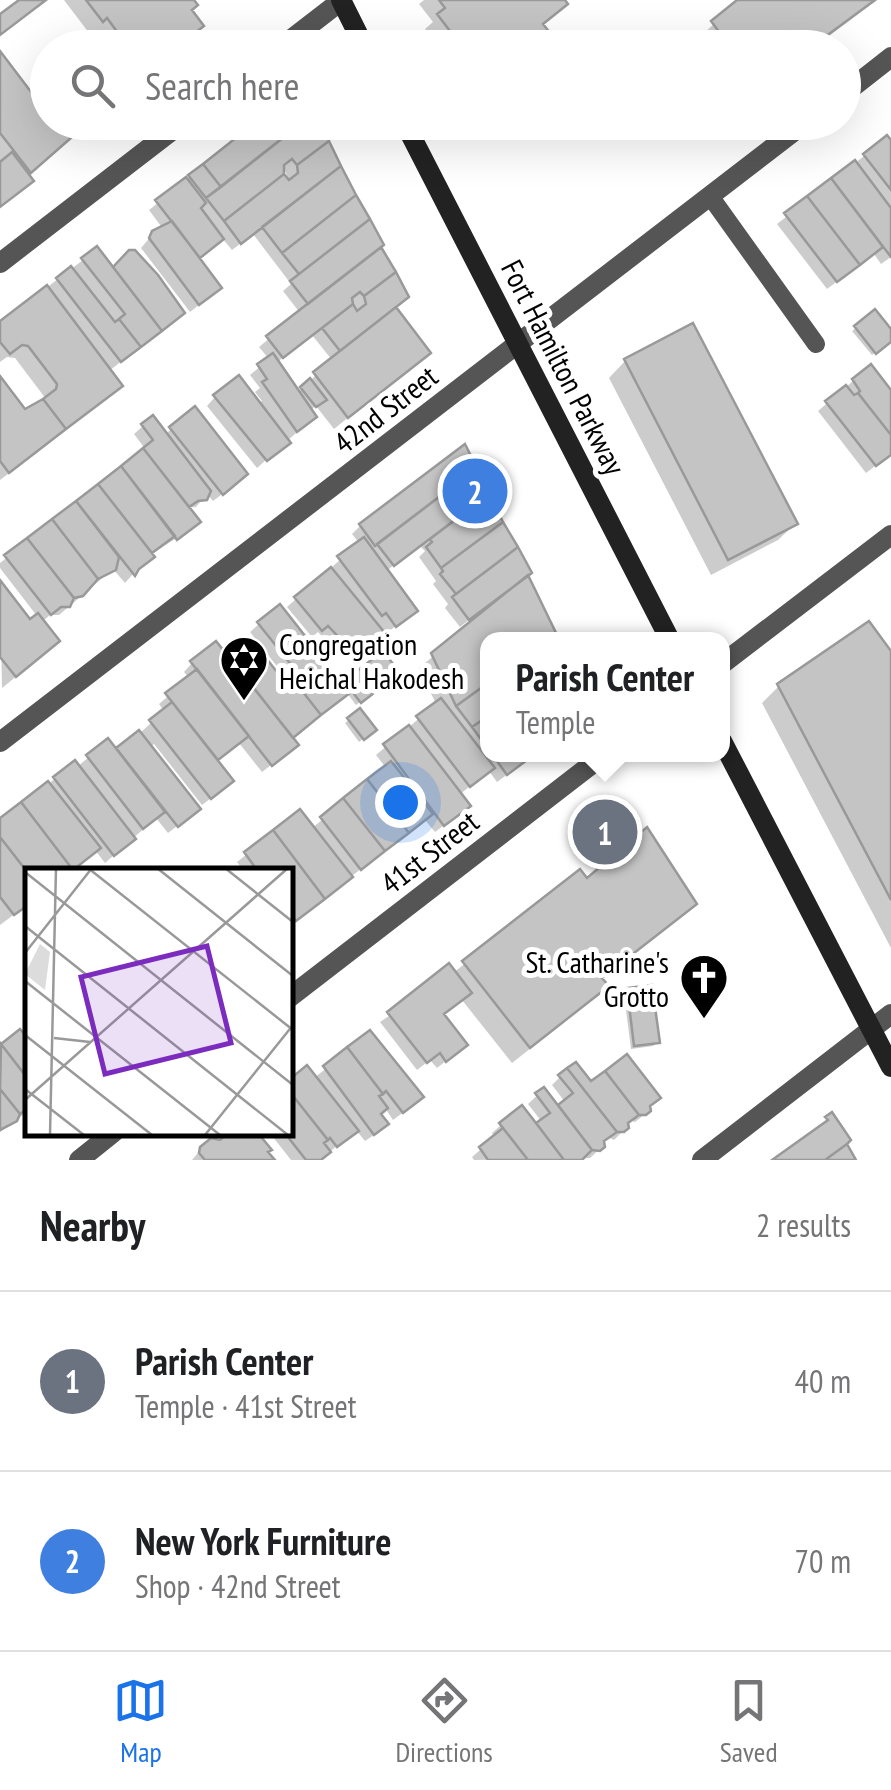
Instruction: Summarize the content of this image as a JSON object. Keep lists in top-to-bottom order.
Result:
{
  "streets": {
    "main road": ["Fort Hamilton Parkway"],
    "street": ["42nd Street", "41st Street"]
  },
  "crossings": [
    ["Fort Hamilton Parkway", "42nd Street"]
  ],
  "places": {
    "synagogue": ["Congregation Heichal Hakodesh"],
    "church": ["St. Catharine's Grotto"]
  },
  "page": {
    "search": "Search here",
    "pins": ["2", "1"],
    "popup": ["Parish Center", "Temple"],
    "heading": ["Nearby", "2 results"],
    "list": [
      {
        "mark": "1",
        "name": "Parish Center",
        "note": "Temple · 41st Street",
        "value": "40 m"
      },
      {
        "mark": "2",
        "name": "New York Furniture",
        "note": "Shop · 42nd Street",
        "value": "70 m"
      }
    ],
    "nav": ["Map", "Directions", "Saved"]
  }
}
